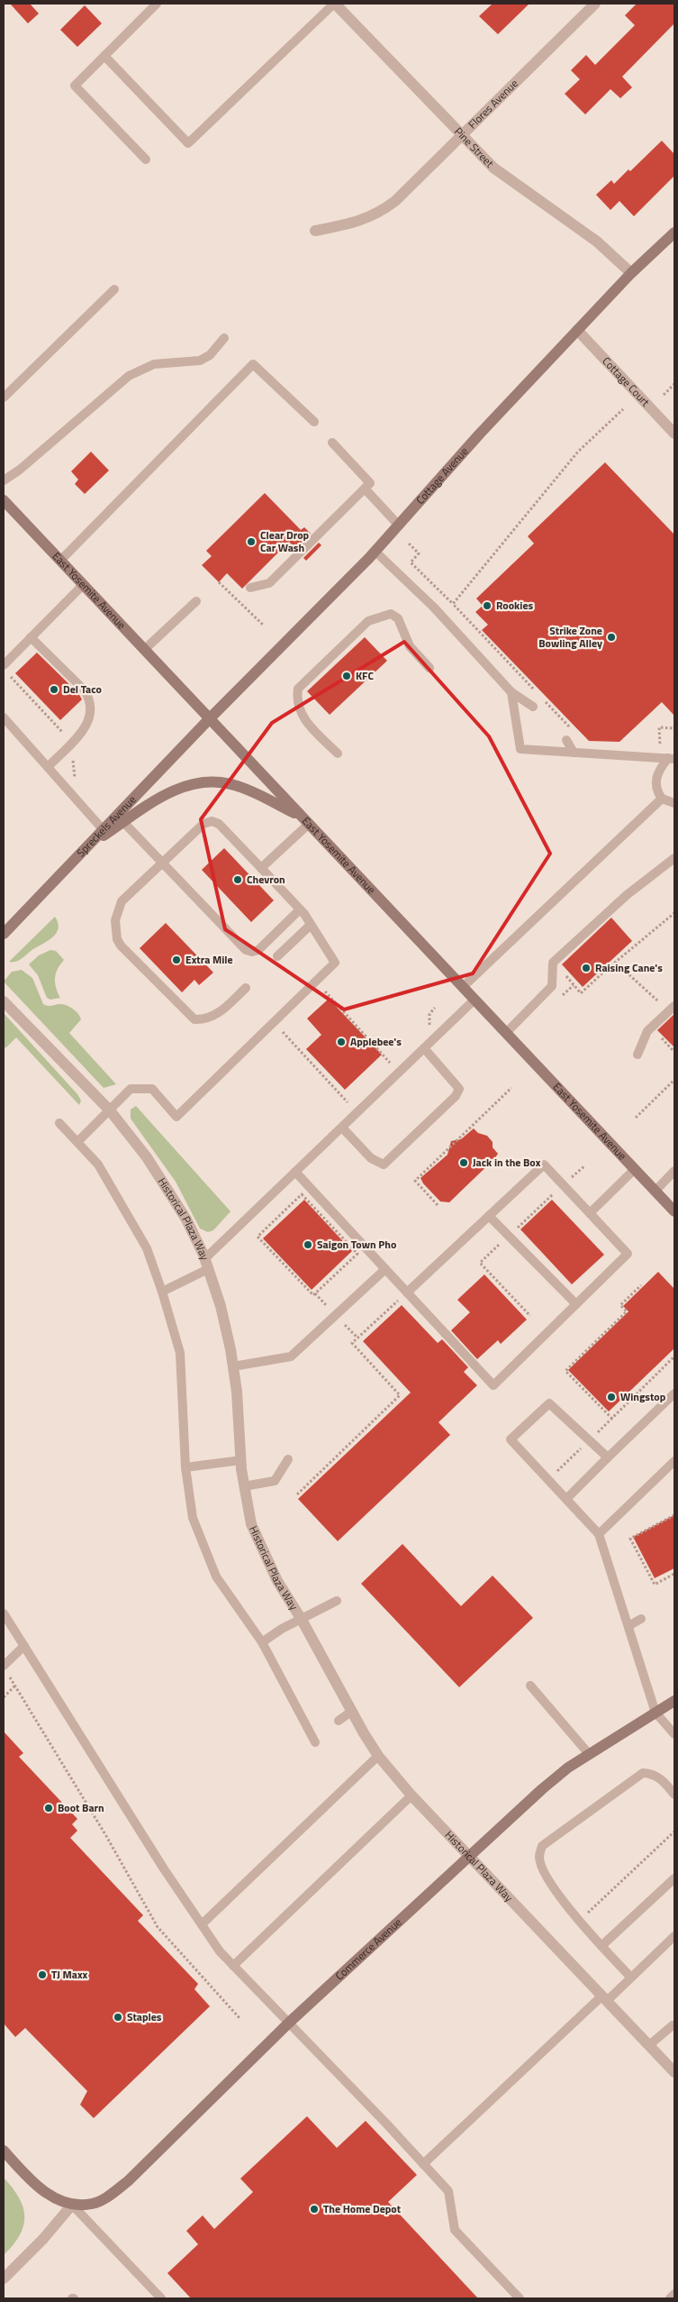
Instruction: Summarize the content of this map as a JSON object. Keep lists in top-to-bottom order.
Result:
{
  "streets": {
    "street": [
      "Flores Avenue",
      "Pine Street",
      "Cottage Court",
      "Cottage Avenue",
      "East Yosemite Avenue",
      "Spreckels Avenue",
      "Historical Plaza Way",
      "Commerce Avenue"
    ]
  },
  "crossings": [
    ["Flores Avenue", "Pine Street"],
    ["Pine Street", "Cottage Avenue"],
    ["Cottage Court", "Cottage Avenue"],
    ["Cottage Avenue", "East Yosemite Avenue"],
    ["Cottage Avenue", "Spreckels Avenue"],
    ["East Yosemite Avenue", "Spreckels Avenue"],
    ["Historical Plaza Way", "Commerce Avenue"]
  ],
  "places": [
    "Clear Drop Car Wash",
    "Rookies",
    "Strike Zone Bowling Alley",
    "KFC",
    "Del Taco",
    "Chevron",
    "Extra Mile",
    "Raising Cane's",
    "Applebee's",
    "Jack in the Box",
    "Saigon Town Pho",
    "Wingstop",
    "Boot Barn",
    "TJ Maxx",
    "Staples",
    "The Home Depot"
  ]
}
